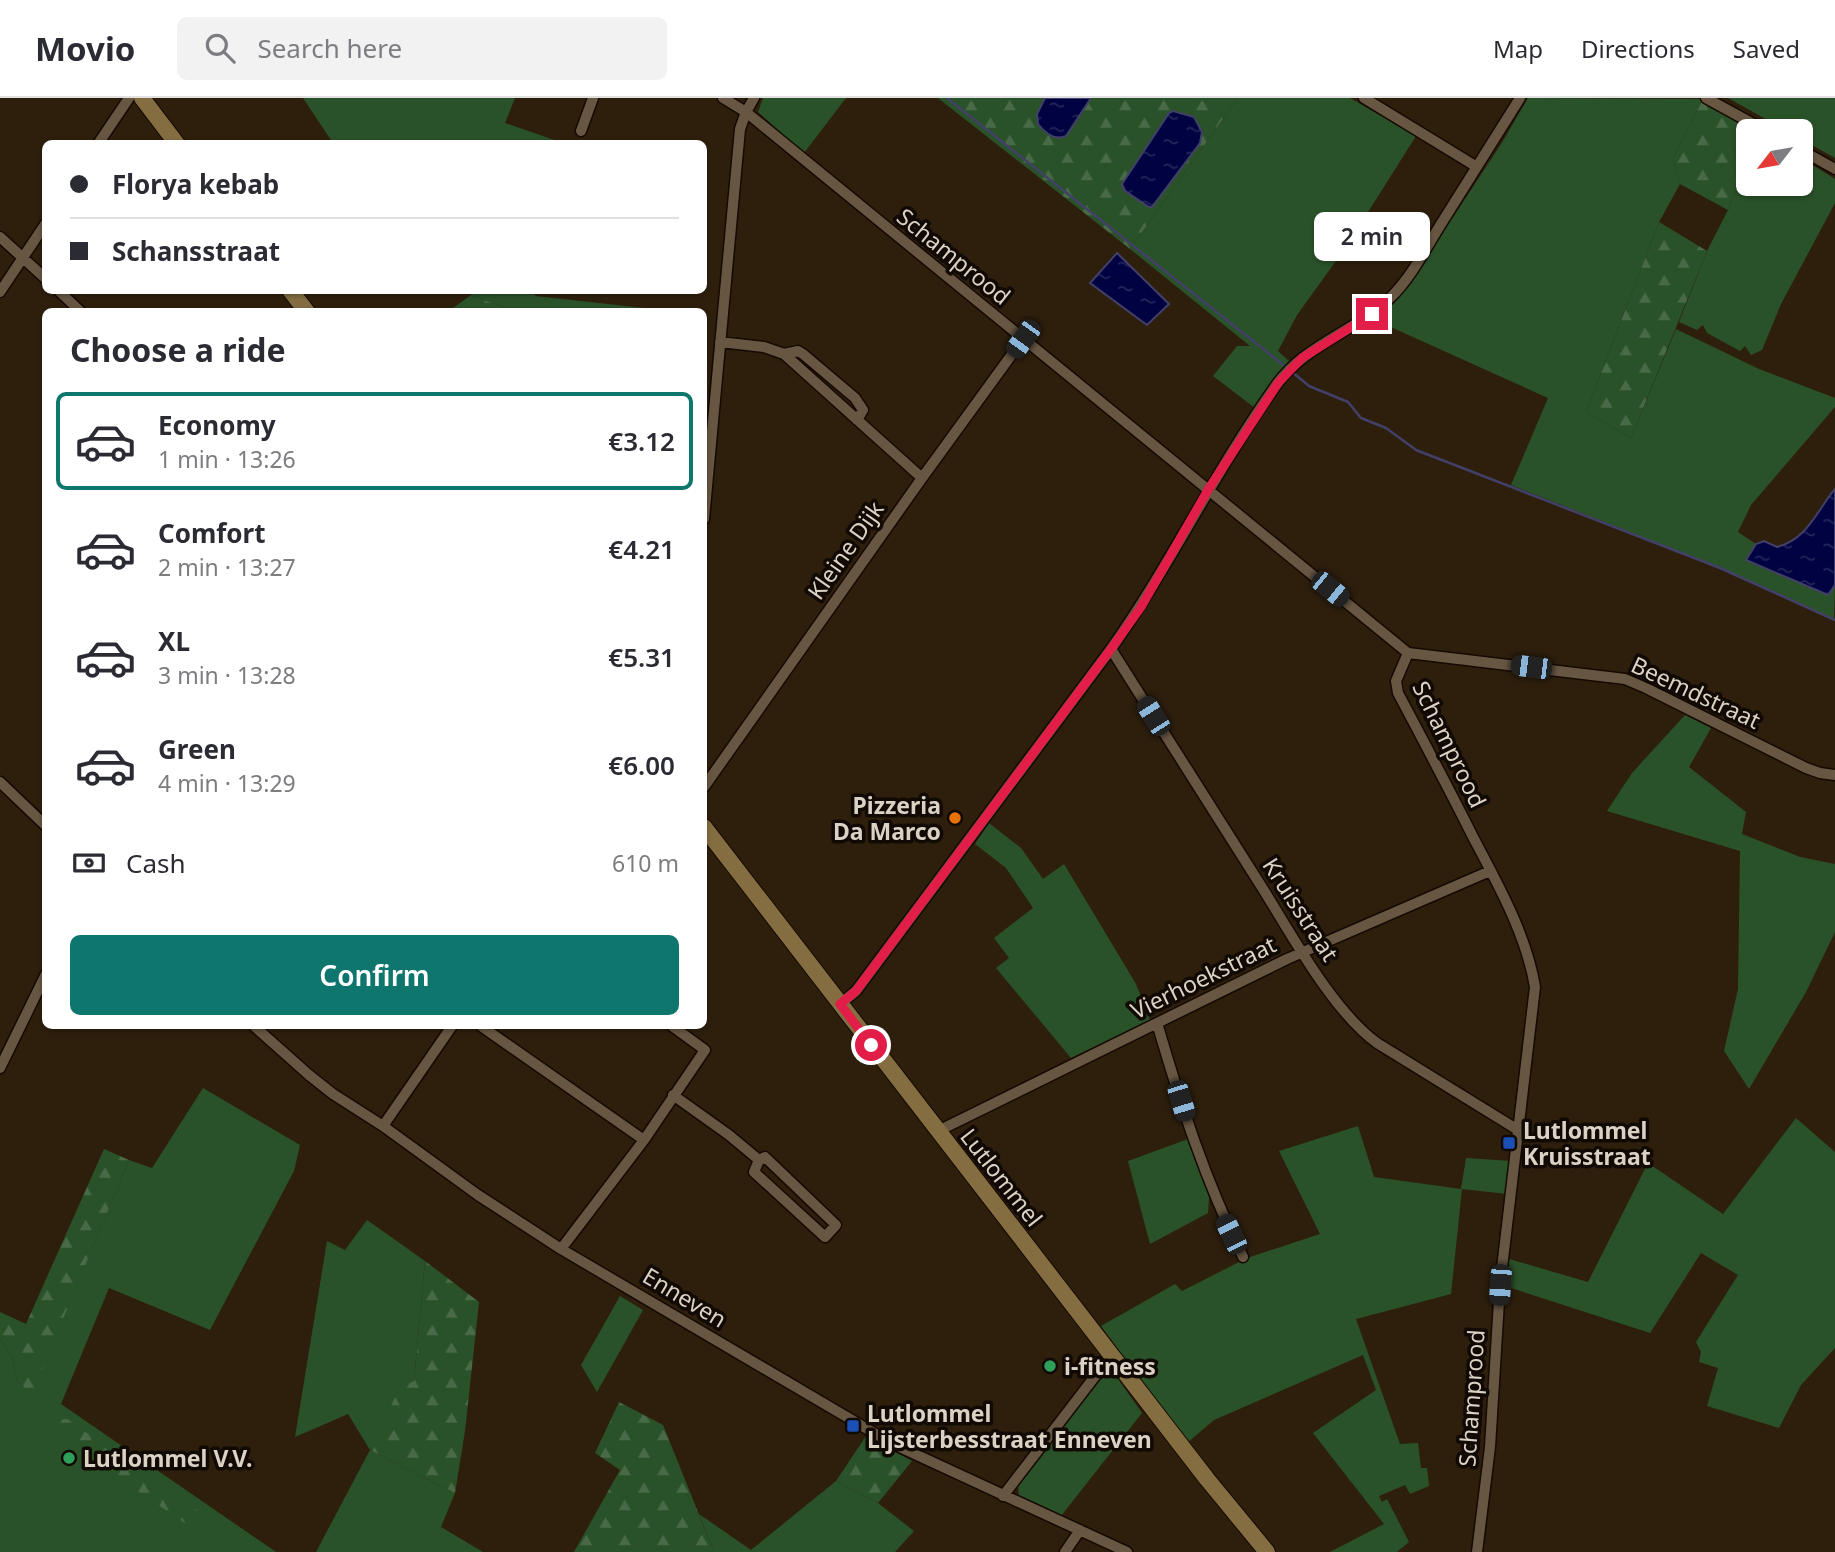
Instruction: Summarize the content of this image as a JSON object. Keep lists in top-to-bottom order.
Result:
{
  "streets": {
    "main road": ["Lutlommel"],
    "street": [
      "Schamprood",
      "Kleine Dijk",
      "Beemdstraat",
      "Kruisstraat",
      "Vierhoekstraat",
      "Enneven"
    ]
  },
  "crossings": [
    ["Schamprood", "Kleine Dijk"],
    ["Schamprood", "Beemdstraat"],
    ["Schamprood", "Kruisstraat"],
    ["Schamprood", "Vierhoekstraat"],
    ["Kruisstraat", "Vierhoekstraat"],
    ["Vierhoekstraat", "Lutlommel"]
  ],
  "places": {
    "other": ["Pizzeria Da Marco", "i-fitness", "Lutlommel V.V."],
    "transit": ["Lutlommel Kruisstraat", "Lutlommel Lijsterbesstraat Enneven"]
  },
  "north": "bottom left",
  "page": {
    "header": "Movio",
    "search": "Search here",
    "nav": ["Map", "Directions", "Saved"],
    "banner": ["Florya kebab", "Schansstraat"],
    "bubble": "2 min",
    "heading": "Choose a ride",
    "list": [
      {
        "name": "Economy",
        "note": "1 min · 13:26",
        "value": "€3.12"
      },
      {
        "name": "Comfort",
        "note": "2 min · 13:27",
        "value": "€4.21"
      },
      {
        "name": "XL",
        "note": "3 min · 13:28",
        "value": "€5.31"
      },
      {
        "name": "Green",
        "note": "4 min · 13:29",
        "value": "€6.00"
      }
    ],
    "pay": ["Cash", "610 m"],
    "buttons": "Confirm"
  }
}
